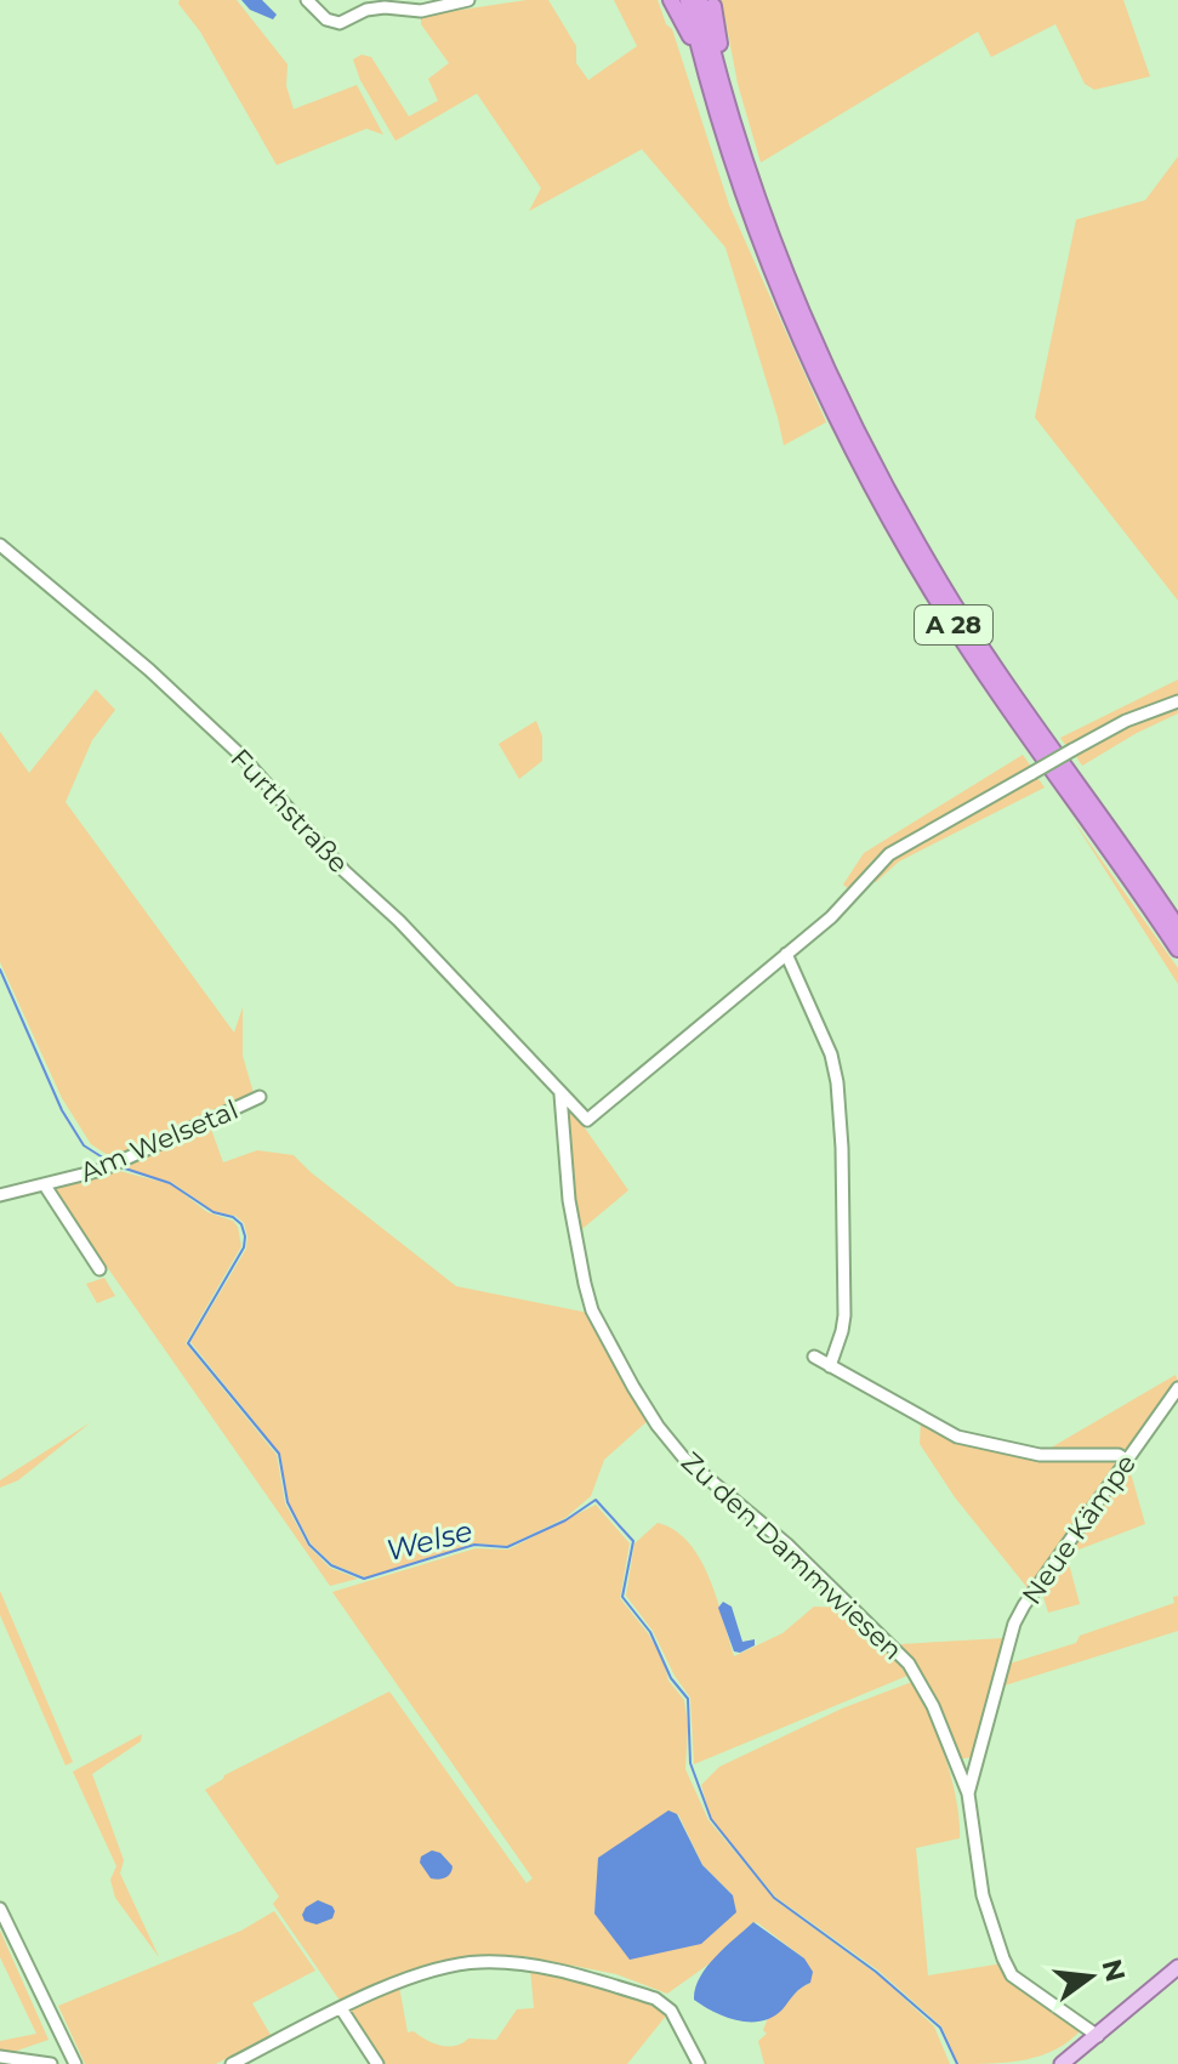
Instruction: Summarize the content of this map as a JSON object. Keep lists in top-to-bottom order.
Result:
{
  "streets": {
    "highway": ["A 28"],
    "street": [
      "Furthstraße",
      "Am Welsetal",
      "Neue Kämpe",
      "Zu den Dammwiesen"
    ]
  },
  "crossings": [
    ["Furthstraße", "Zu den Dammwiesen"],
    ["Neue Kämpe", "Zu den Dammwiesen"]
  ],
  "water": ["Welse"],
  "north": "right"
}
